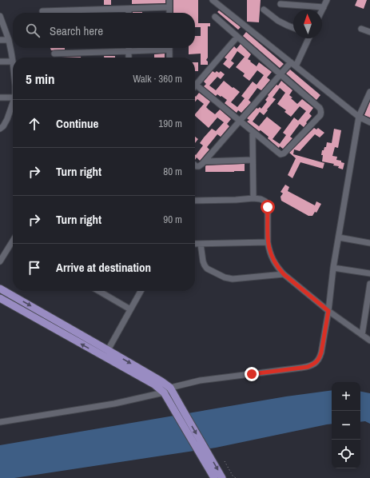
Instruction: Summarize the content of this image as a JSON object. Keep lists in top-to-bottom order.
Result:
{
  "north": "top",
  "page": {
    "search": "Search here",
    "heading": ["5 min", "Walk · 360 m"],
    "list": [
      ["Continue", "190 m"],
      ["Turn right", "80 m"],
      ["Turn right", "90 m"],
      "Arrive at destination"
    ],
    "map_buttons": ["+", "−"]
  }
}
